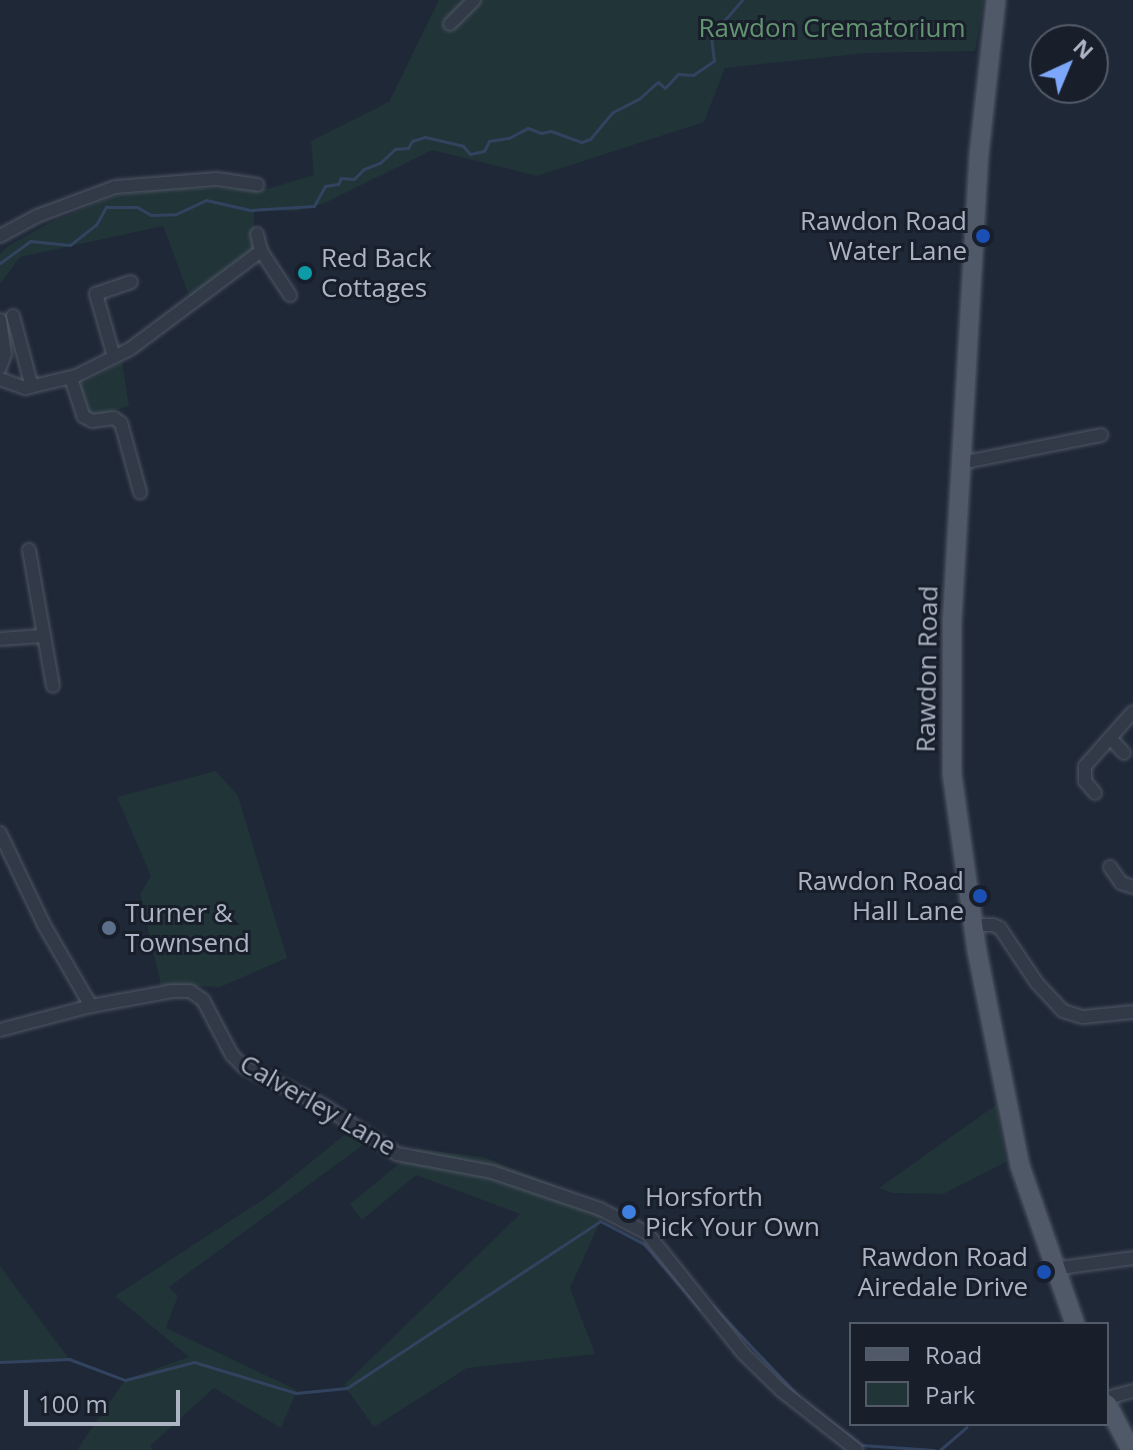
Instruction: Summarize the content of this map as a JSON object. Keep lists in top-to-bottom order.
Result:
{
  "streets": {
    "main road": ["Rawdon Road"],
    "street": ["Calverley Lane"]
  },
  "parks": ["Rawdon Crematorium"],
  "places": [
    "Rawdon Road Water Lane",
    "Red Back Cottages",
    "Rawdon Road Hall Lane",
    "Turner & Townsend",
    "Horsforth Pick Your Own",
    "Rawdon Road Airedale Drive"
  ],
  "legend": ["Road", "Park"],
  "scale_bar": "100 m",
  "north": "top right"
}
